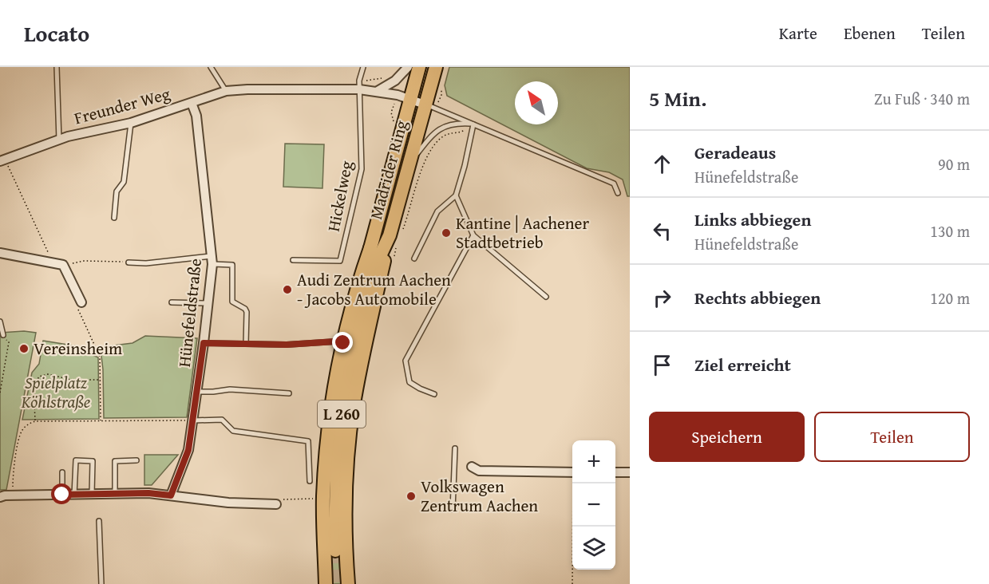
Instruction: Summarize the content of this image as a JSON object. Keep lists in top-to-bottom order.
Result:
{
  "streets": {
    "main road": ["Madrider Ring", "L 260"],
    "street": ["Freunder Weg", "Hünefeldstraße"],
    "lane": ["Hickelweg"]
  },
  "crossings": [
    ["Freunder Weg", "Madrider Ring"],
    ["Freunder Weg", "Hickelweg"],
    ["Freunder Weg", "Hünefeldstraße"]
  ],
  "parks": ["Spielplatz Köhlstraße"],
  "places": [
    "Kantine | Aachener Stadtbetrieb",
    "Audi Zentrum Aachen - Jacobs Automobile",
    "Vereinsheim",
    "Volkswagen Zentrum Aachen"
  ],
  "north": "top left",
  "page": {
    "header": "Locato",
    "nav": ["Karte", "Ebenen", "Teilen"],
    "heading": ["5 Min.", "Zu Fuß · 340 m"],
    "list": [
      ["Geradeaus", "Hünefeldstraße", "90 m"],
      ["Links abbiegen", "Hünefeldstraße", "130 m"],
      ["Rechts abbiegen", "120 m"],
      "Ziel erreicht"
    ],
    "buttons": ["Speichern", "Teilen"],
    "map_buttons": ["+", "−"]
  }
}
